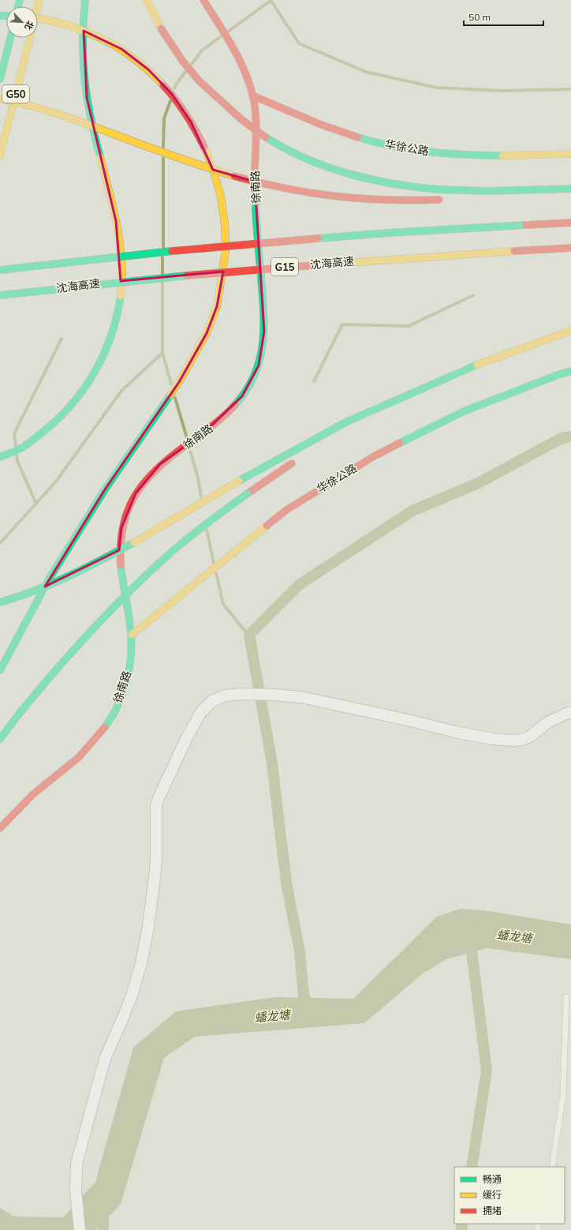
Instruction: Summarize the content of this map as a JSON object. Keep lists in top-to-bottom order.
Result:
{
  "streets": {
    "main road": [
      "G50",
      "华徐公路",
      "徐南路",
      "沈海高速",
      "G15"
    ]
  },
  "crossings": [
    ["华徐公路", "徐南路"]
  ],
  "water": ["蟠龙塘"],
  "legend": ["畅通", "缓行", "拥堵"],
  "scale_bar": "50 m",
  "north": "bottom right"
}
